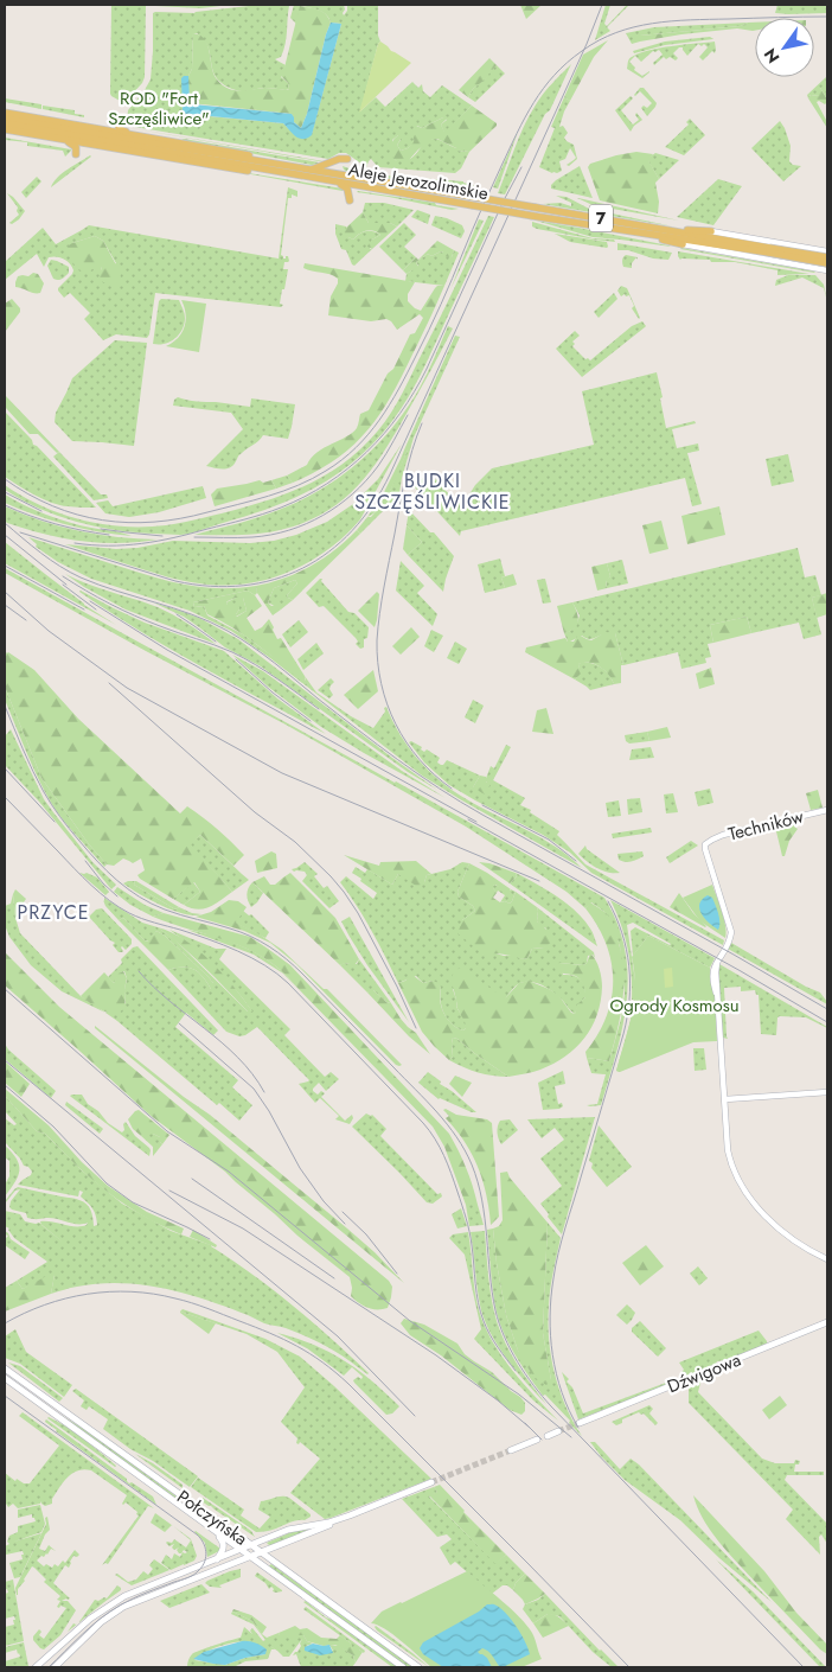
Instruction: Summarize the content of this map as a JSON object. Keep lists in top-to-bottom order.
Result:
{
  "streets": {
    "main road": [
      "Aleje Jerozolimskie",
      "7",
      "Dźwigowa",
      "Połczyńska"
    ],
    "street": ["Techników"]
  },
  "districts": ["BUDKI SZCZĘŚLIWICKIE", "PRZYCE"],
  "parks": ["ROD \"Fort Szczęśliwice\"", "Ogrody Kosmosu"],
  "north": "bottom left"
}
